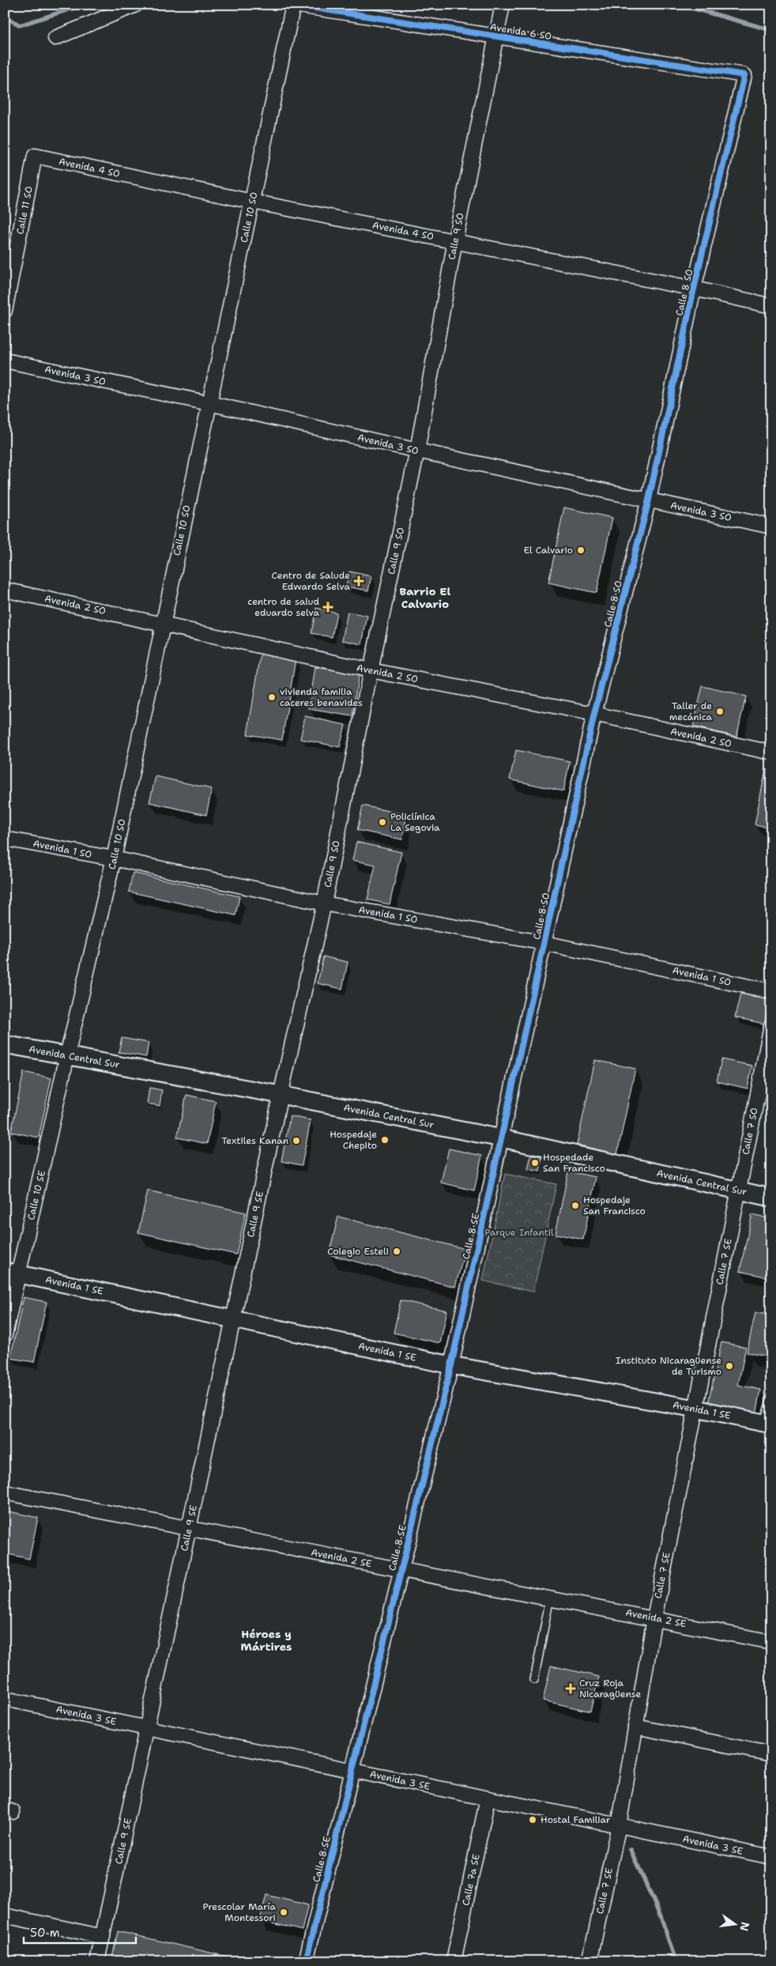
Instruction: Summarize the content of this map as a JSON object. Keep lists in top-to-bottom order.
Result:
{
  "streets": {
    "street": [
      "Avenida 6 SO",
      "Avenida 4 SO",
      "Calle 11 SO",
      "Calle 10 SO",
      "Calle 9 SO",
      "Calle 8 SO",
      "Avenida 3 SO",
      "Avenida 2 SO",
      "Avenida 1 SO",
      "Avenida Central Sur",
      "Calle 7 SO",
      "Calle 10 SE",
      "Calle 9 SE",
      "Calle 8 SE",
      "Calle 7 SE",
      "Avenida 1 SE",
      "Avenida 2 SE",
      "Avenida 3 SE",
      "Calle 7a SE"
    ]
  },
  "crossings": [
    ["Avenida 6 SO", "Calle 10 SO"],
    ["Avenida 6 SO", "Calle 9 SO"],
    ["Avenida 6 SO", "Calle 8 SO"],
    ["Avenida 4 SO", "Calle 11 SO"],
    ["Avenida 4 SO", "Calle 10 SO"],
    ["Avenida 4 SO", "Calle 9 SO"],
    ["Avenida 4 SO", "Calle 8 SO"],
    ["Calle 10 SO", "Avenida 3 SO"],
    ["Calle 10 SO", "Avenida 2 SO"],
    ["Calle 10 SO", "Avenida 1 SO"],
    ["Calle 10 SO", "Avenida Central Sur"],
    ["Calle 10 SO", "Calle 10 SE"],
    ["Calle 9 SO", "Avenida 3 SO"],
    ["Calle 9 SO", "Avenida 2 SO"],
    ["Calle 9 SO", "Avenida 1 SO"],
    ["Calle 9 SO", "Avenida Central Sur"],
    ["Calle 9 SO", "Calle 9 SE"],
    ["Calle 8 SO", "Avenida 3 SO"],
    ["Calle 8 SO", "Avenida 2 SO"],
    ["Calle 8 SO", "Avenida 1 SO"],
    ["Calle 8 SO", "Avenida Central Sur"],
    ["Calle 8 SO", "Calle 8 SE"],
    ["Avenida Central Sur", "Calle 7 SO"],
    ["Avenida Central Sur", "Calle 10 SE"],
    ["Avenida Central Sur", "Calle 9 SE"],
    ["Avenida Central Sur", "Calle 8 SE"],
    ["Avenida Central Sur", "Calle 7 SE"],
    ["Calle 7 SO", "Calle 7 SE"],
    ["Calle 10 SE", "Avenida 1 SE"],
    ["Calle 9 SE", "Avenida 1 SE"],
    ["Calle 9 SE", "Avenida 2 SE"],
    ["Calle 9 SE", "Avenida 3 SE"],
    ["Calle 8 SE", "Avenida 1 SE"],
    ["Calle 8 SE", "Avenida 2 SE"],
    ["Calle 8 SE", "Avenida 3 SE"],
    ["Calle 7 SE", "Avenida 1 SE"],
    ["Calle 7 SE", "Avenida 2 SE"],
    ["Calle 7 SE", "Avenida 3 SE"],
    ["Avenida 3 SE", "Calle 7a SE"]
  ],
  "districts": ["Barrio El Calvario", "Héroes y Mártires"],
  "parks": ["Parque Infantil"],
  "places": {
    "other": [
      "El Calvario",
      "vivienda familia caceres benavides",
      "Taller de mecánica",
      "Policlínica La Segovia",
      "Hospedaje Chepito",
      "Textiles Kanan",
      "Hospedade San Francisco",
      "Hospedaje San Francisco",
      "Colegio Esteli",
      "Instituto Nicaragüense de Turismo",
      "Hostal Familiar",
      "Prescolar María Montessori"
    ],
    "health": ["Centro de Salude Edwardo Selva", "centro de salud eduardo selva", "Cruz Roja Nicaragüense"]
  },
  "scale_bar": "50 m",
  "north": "right"
}
